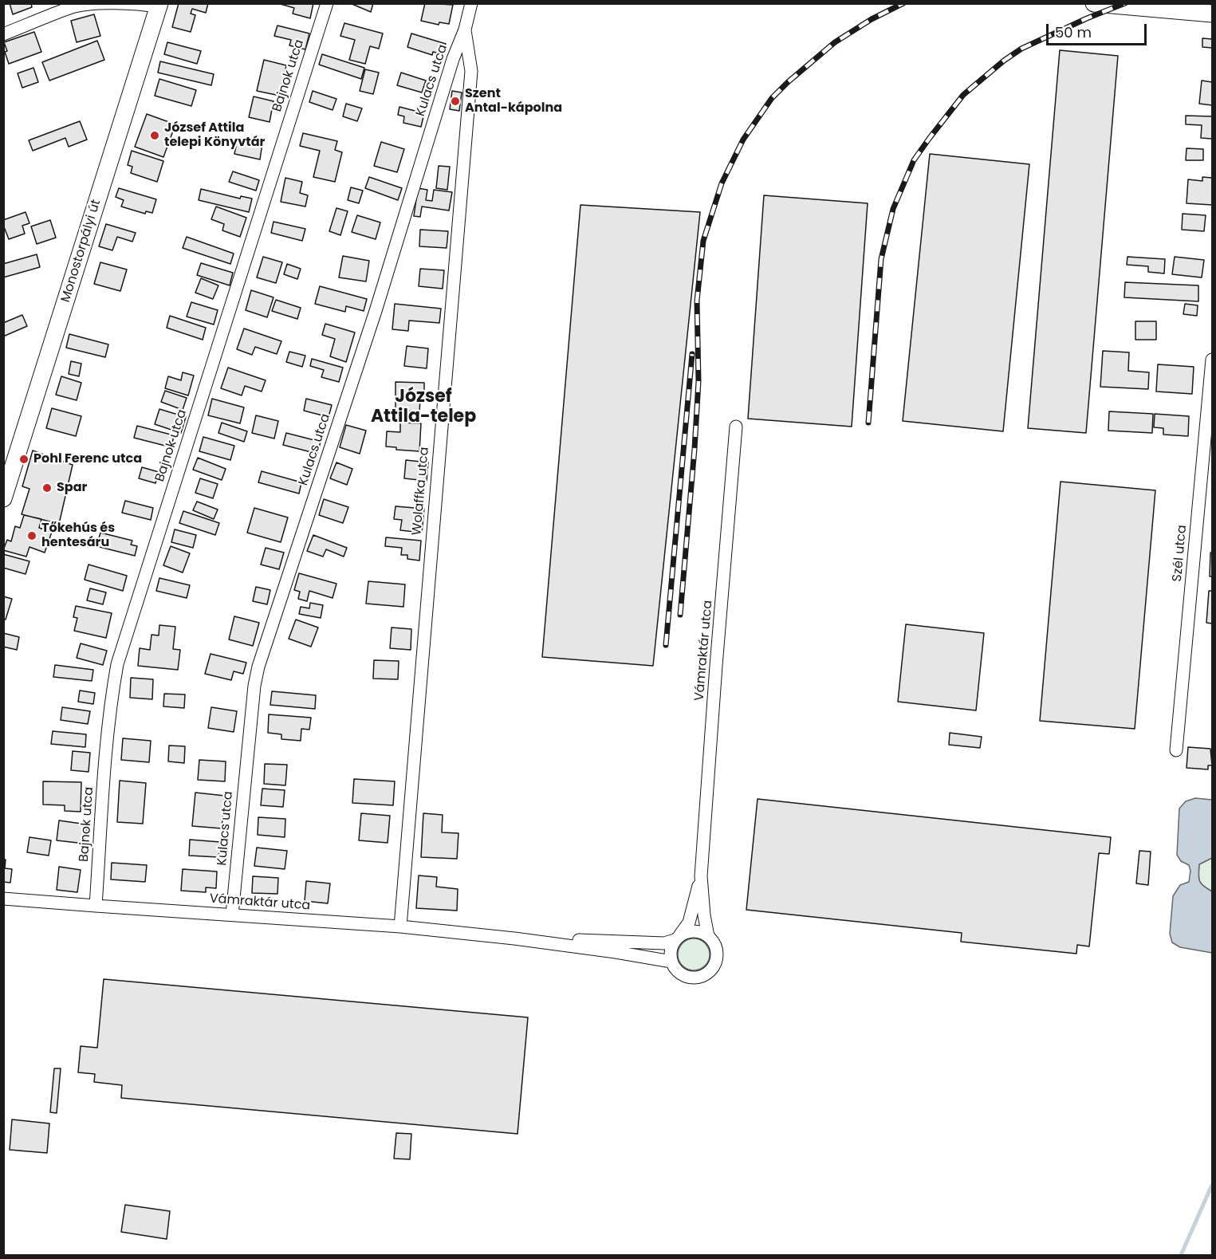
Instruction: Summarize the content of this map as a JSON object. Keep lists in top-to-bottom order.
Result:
{
  "streets": {
    "street": [
      "Bajnok utca",
      "Kulacs utca",
      "Monostorpályi út",
      "Wolaffka utca",
      "Szél utca",
      "Vámraktár utca"
    ]
  },
  "crossings": [
    ["Bajnok utca", "Vámraktár utca"],
    ["Kulacs utca", "Wolaffka utca"],
    ["Kulacs utca", "Vámraktár utca"],
    ["Wolaffka utca", "Vámraktár utca"]
  ],
  "districts": ["József Attila-telep"],
  "places": [
    "Szent Antal-kápolna",
    "József Attila telepi Könyvtár",
    "Pohl Ferenc utca",
    "Spar",
    "Tőkehús és hentesáru"
  ],
  "scale_bar": "50 m"
}
